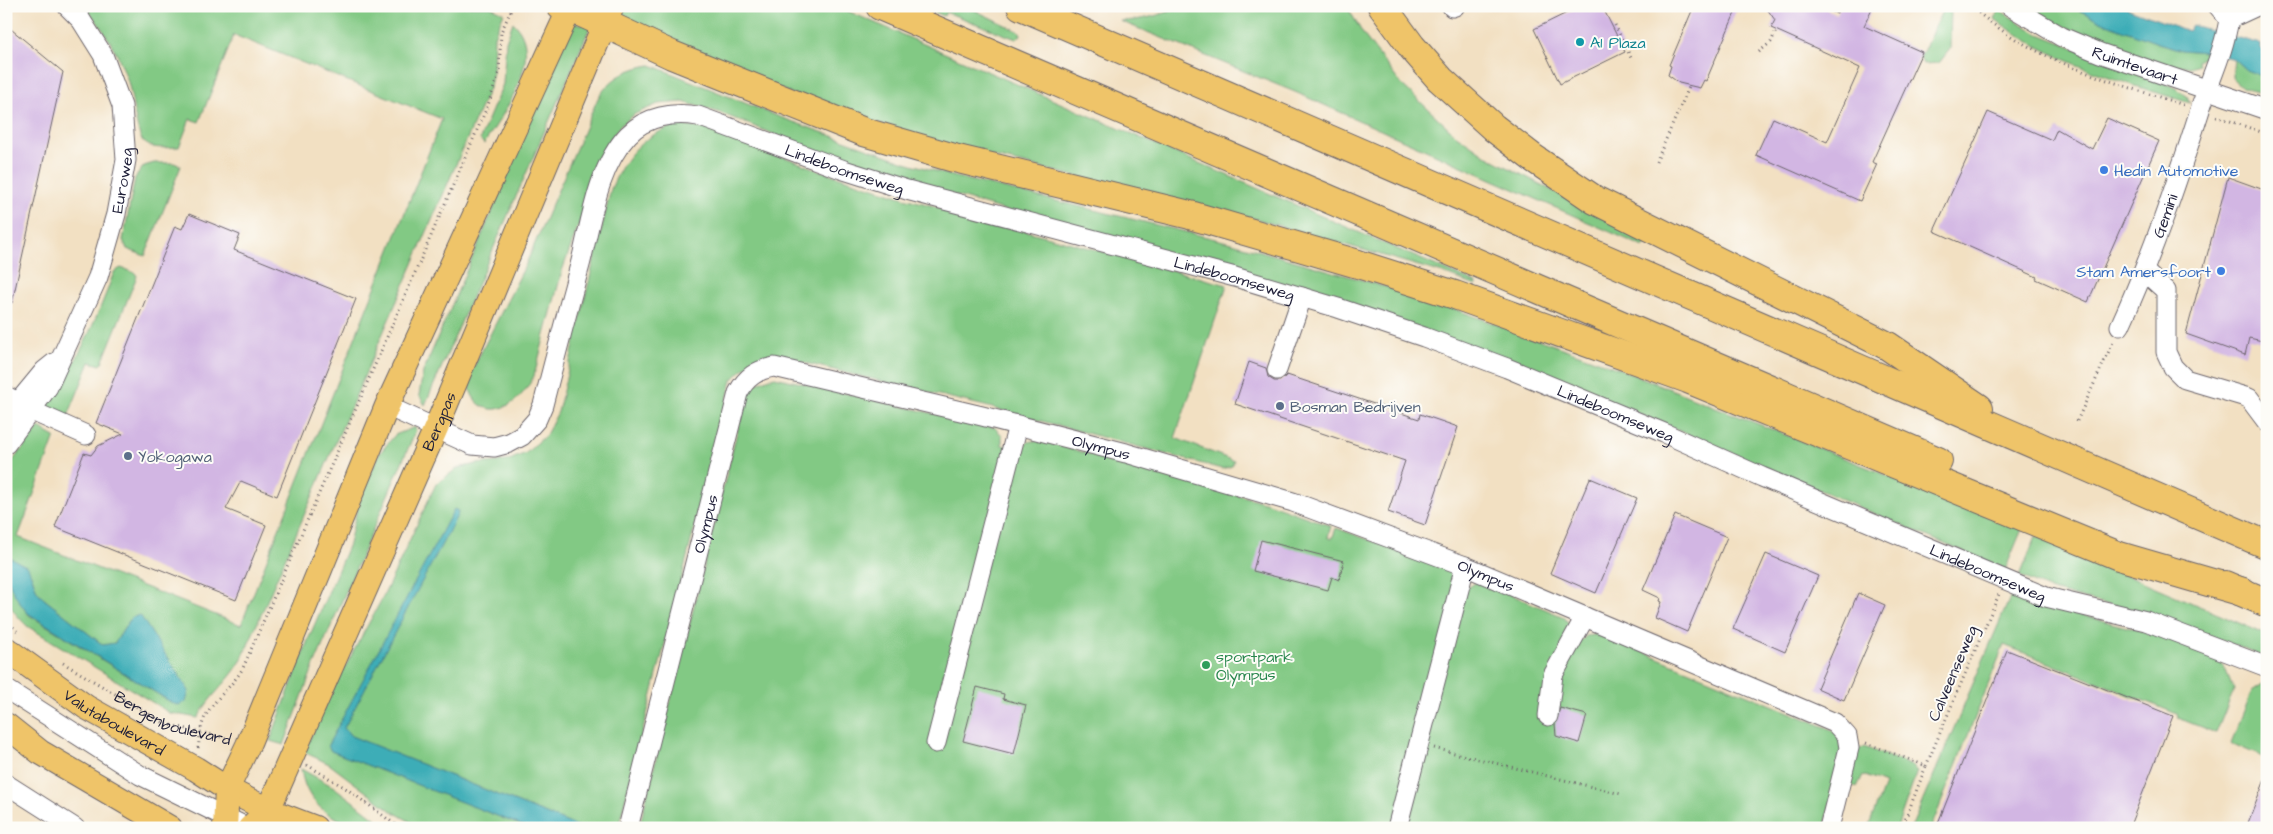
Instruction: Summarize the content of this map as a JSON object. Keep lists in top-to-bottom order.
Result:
{
  "streets": {
    "main road": ["Bergpas", "Valutaboulevard"],
    "street": [
      "Ruimtevaart",
      "Lindeboomseweg",
      "Euroweg",
      "Gemini",
      "Olympus"
    ],
    "path": ["Calveenseweg", "Bergenboulevard"]
  },
  "crossings": [
    ["Ruimtevaart", "Gemini"],
    ["Lindeboomseweg", "Bergpas"]
  ],
  "places": [
    "A1 Plaza",
    "Hedin Automotive",
    "Stam Amersfoort",
    "Bosman Bedrijven",
    "Yokogawa",
    "sportpark Olympus"
  ]
}
